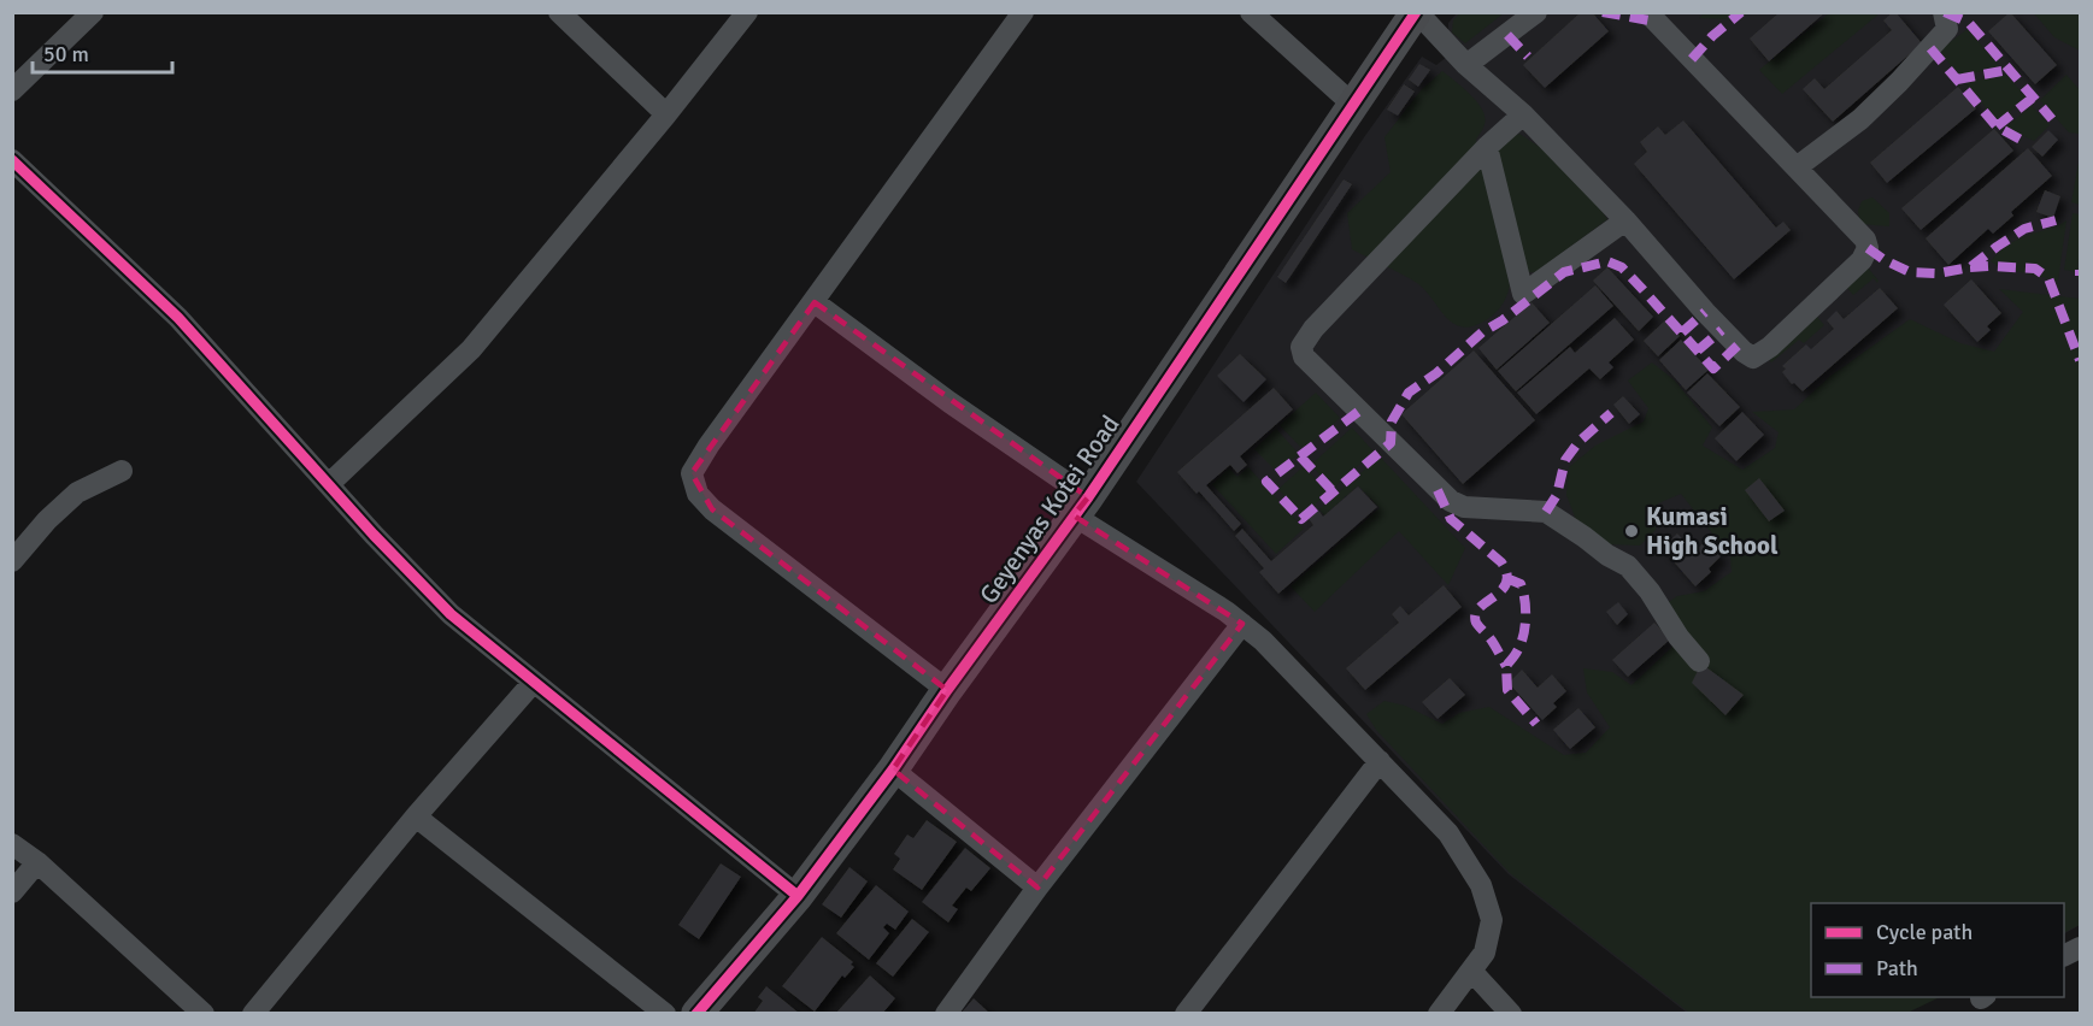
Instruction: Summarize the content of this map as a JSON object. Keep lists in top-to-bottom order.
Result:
{
  "streets": {
    "street": ["Geyenyas Kotei Road"]
  },
  "places": ["Kumasi High School"],
  "legend": ["Cycle path", "Path"],
  "scale_bar": "50 m"
}
